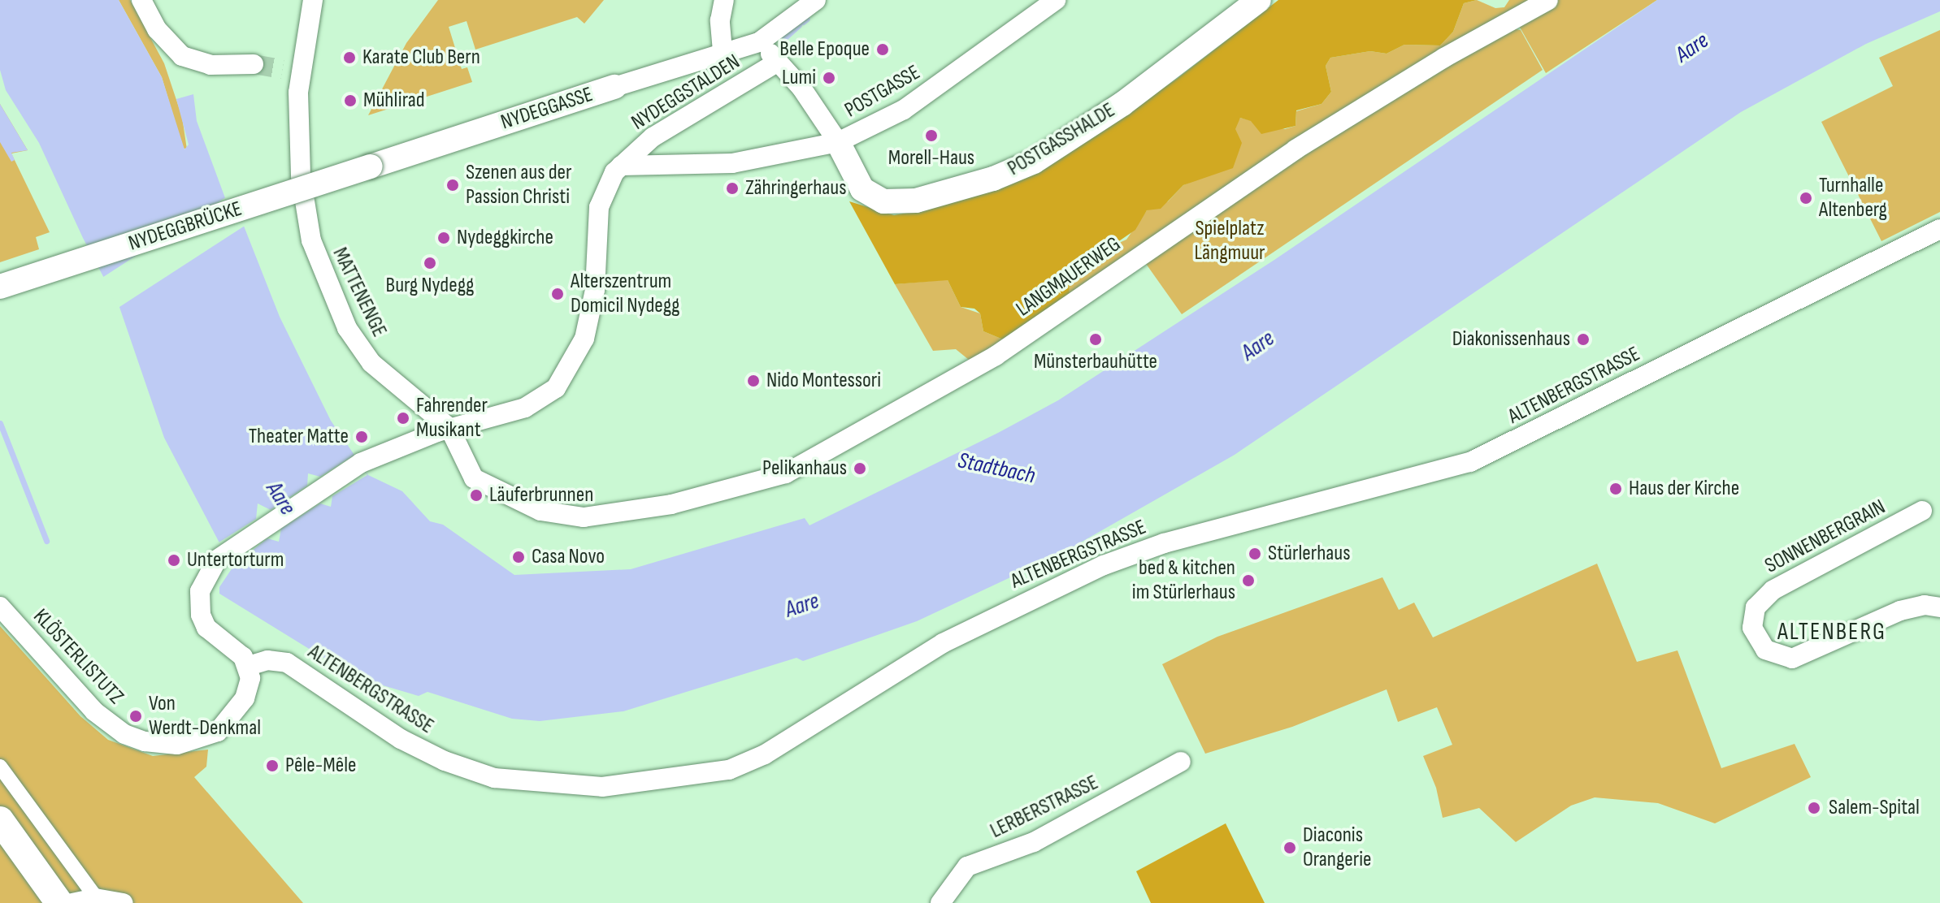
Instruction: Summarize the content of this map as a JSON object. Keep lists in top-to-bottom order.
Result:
{
  "streets": {
    "street": [
      "POSTGASSE",
      "NYDEGGSTALDEN",
      "NYDEGGASSE",
      "POSTGASSHALDE",
      "NYDEGGBRÜCKE",
      "LANGMAUERWEG",
      "MATTENENGE",
      "ALTENBERGSTRASSE",
      "SONNENBERGRAIN",
      "KLÖSTERLISTUTZ",
      "LERBERSTRASSE"
    ]
  },
  "crossings": [
    ["POSTGASSE", "NYDEGGSTALDEN"],
    ["POSTGASSE", "POSTGASSHALDE"],
    ["NYDEGGSTALDEN", "POSTGASSHALDE"],
    ["NYDEGGSTALDEN", "LANGMAUERWEG"],
    ["NYDEGGSTALDEN", "MATTENENGE"],
    ["NYDEGGSTALDEN", "ALTENBERGSTRASSE"],
    ["NYDEGGSTALDEN", "KLÖSTERLISTUTZ"],
    ["NYDEGGASSE", "POSTGASSHALDE"],
    ["NYDEGGASSE", "NYDEGGBRÜCKE"],
    ["LANGMAUERWEG", "MATTENENGE"],
    ["ALTENBERGSTRASSE", "KLÖSTERLISTUTZ"]
  ],
  "districts": ["ALTENBERG"],
  "water": ["Aare", "Stadtbach"],
  "parks": ["Spielplatz Längmuur"],
  "places": [
    "Belle Epoque",
    "Karate Club Bern",
    "Lumi",
    "Mühlirad",
    "Morell-Haus",
    "Szenen aus der Passion Christi",
    "Zähringerhaus",
    "Turnhalle Altenberg",
    "Nydeggkirche",
    "Burg Nydegg",
    "Alterszentrum Domicil Nydegg",
    "Münsterbauhütte",
    "Diakonissenhaus",
    "Nido Montessori",
    "Fahrender Musikant",
    "Theater Matte",
    "Pelikanhaus",
    "Haus der Kirche",
    "Läuferbrunnen",
    "Stürlerhaus",
    "Casa Novo",
    "Untertorturm",
    "bed & kitchen im Stürlerhaus",
    "Von Werdt-Denkmal",
    "Pêle-Mêle",
    "Salem-Spital",
    "Diaconis Orangerie"
  ]
}
